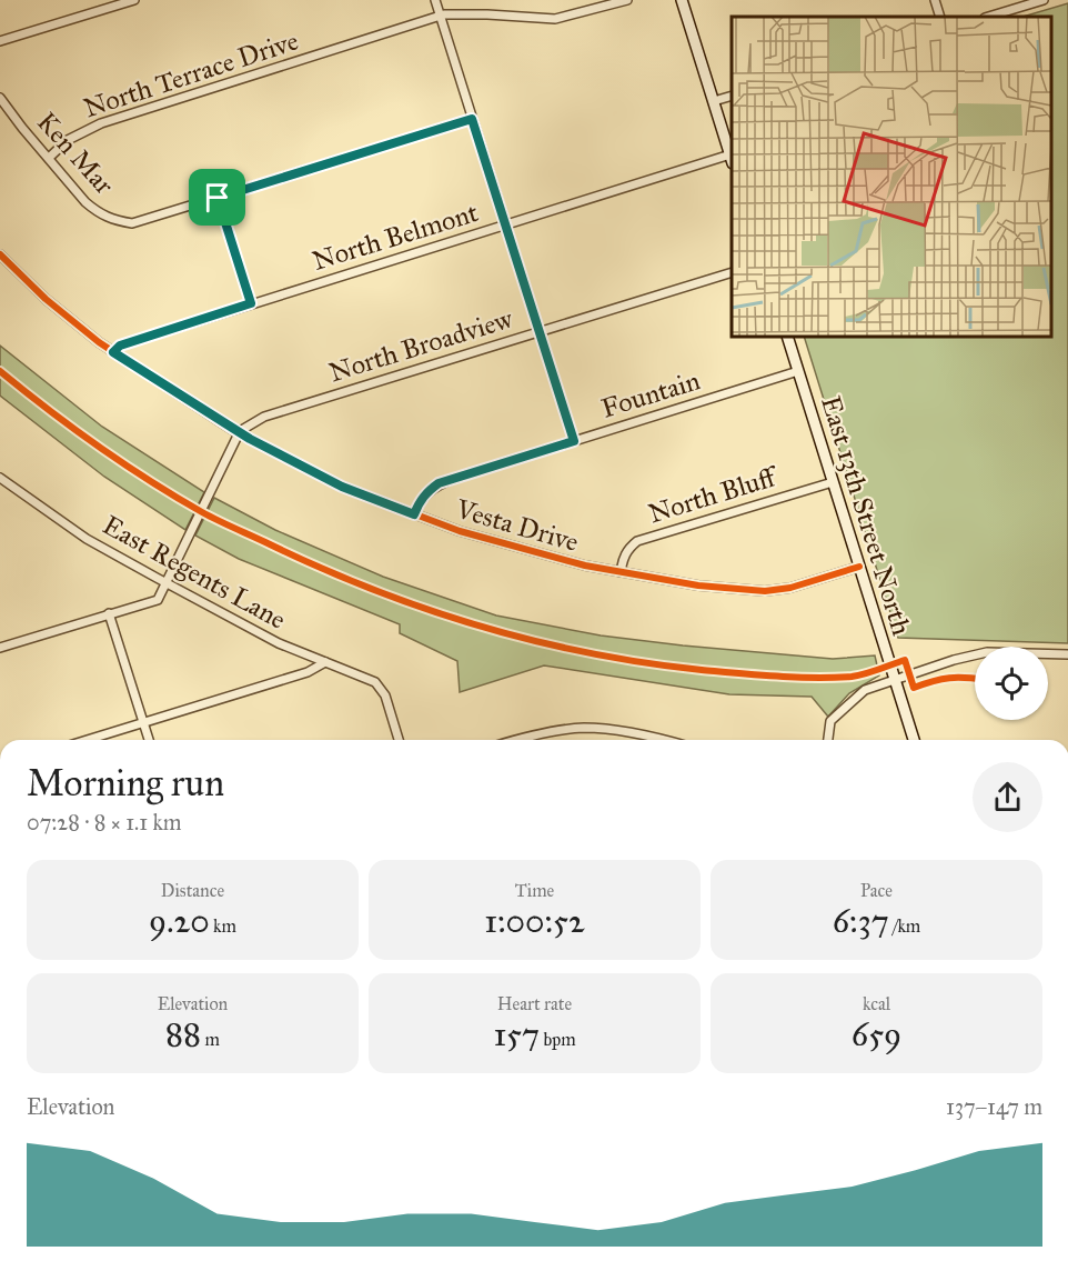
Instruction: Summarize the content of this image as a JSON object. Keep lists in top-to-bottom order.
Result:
{
  "streets": {
    "main road": ["East 13th Street North"],
    "street": [
      "North Terrace Drive",
      "Ken Mar",
      "North Belmont",
      "North Broadview",
      "Fountain",
      "North Bluff",
      "Vesta Drive",
      "East Regents Lane"
    ]
  },
  "crossings": [
    ["North Terrace Drive", "Ken Mar"],
    ["North Belmont", "Vesta Drive"],
    ["North Broadview", "Vesta Drive"],
    ["Fountain", "East 13th Street North"],
    ["Fountain", "Vesta Drive"],
    ["North Bluff", "East 13th Street North"],
    ["North Bluff", "Vesta Drive"],
    ["East 13th Street North", "Vesta Drive"]
  ],
  "page": {
    "heading": ["Morning run", "07:28 · 8 × 1.1 km"],
    "stats": [
      ["Distance", "9.20 km"],
      ["Time", "1:00:52"],
      ["Pace", "6:37 /km"],
      ["Elevation", "88 m"],
      ["Heart rate", "157 bpm"],
      ["kcal", "659"]
    ],
    "chart": ["Elevation", "137–147 m"]
  }
}
